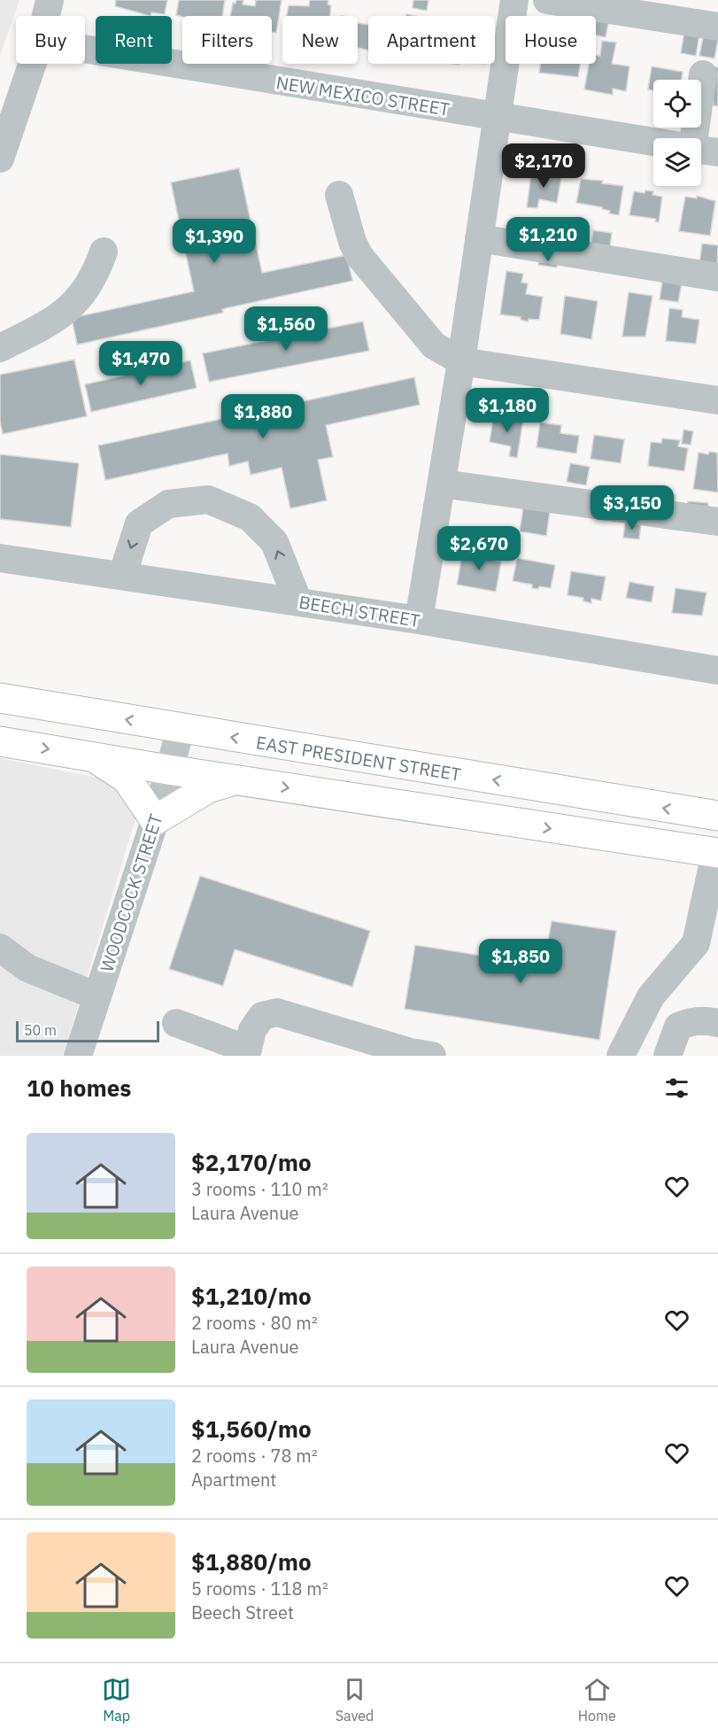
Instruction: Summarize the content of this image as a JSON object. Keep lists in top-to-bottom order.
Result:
{
  "streets": {
    "main road": ["EAST PRESIDENT STREET"],
    "street": ["NEW MEXICO STREET", "BEECH STREET", "WOODCOCK STREET"]
  },
  "crossings": [
    ["EAST PRESIDENT STREET", "WOODCOCK STREET"]
  ],
  "scale_bar": "50 m",
  "page": {
    "chip": [
      "Buy",
      "Rent",
      "Filters",
      "New",
      "Apartment",
      "House"
    ],
    "price": [
      "$2,170",
      "$1,210",
      "$1,390",
      "$1,560",
      "$1,470",
      "$1,180",
      "$1,880",
      "$3,150",
      "$2,670",
      "$1,850"
    ],
    "scale": "50 m",
    "heading": "10 homes",
    "list": [
      {
        "name": "$2,170/mo",
        "note": "3 rooms · 110 m² · Laura Avenue"
      },
      {
        "name": "$1,210/mo",
        "note": "2 rooms · 80 m² · Laura Avenue"
      },
      {
        "name": "$1,560/mo",
        "note": "2 rooms · 78 m² · Apartment"
      },
      {
        "name": "$1,880/mo",
        "note": "5 rooms · 118 m² · Beech Street"
      }
    ],
    "tabs": ["Map", "Saved", "Home"]
  }
}
